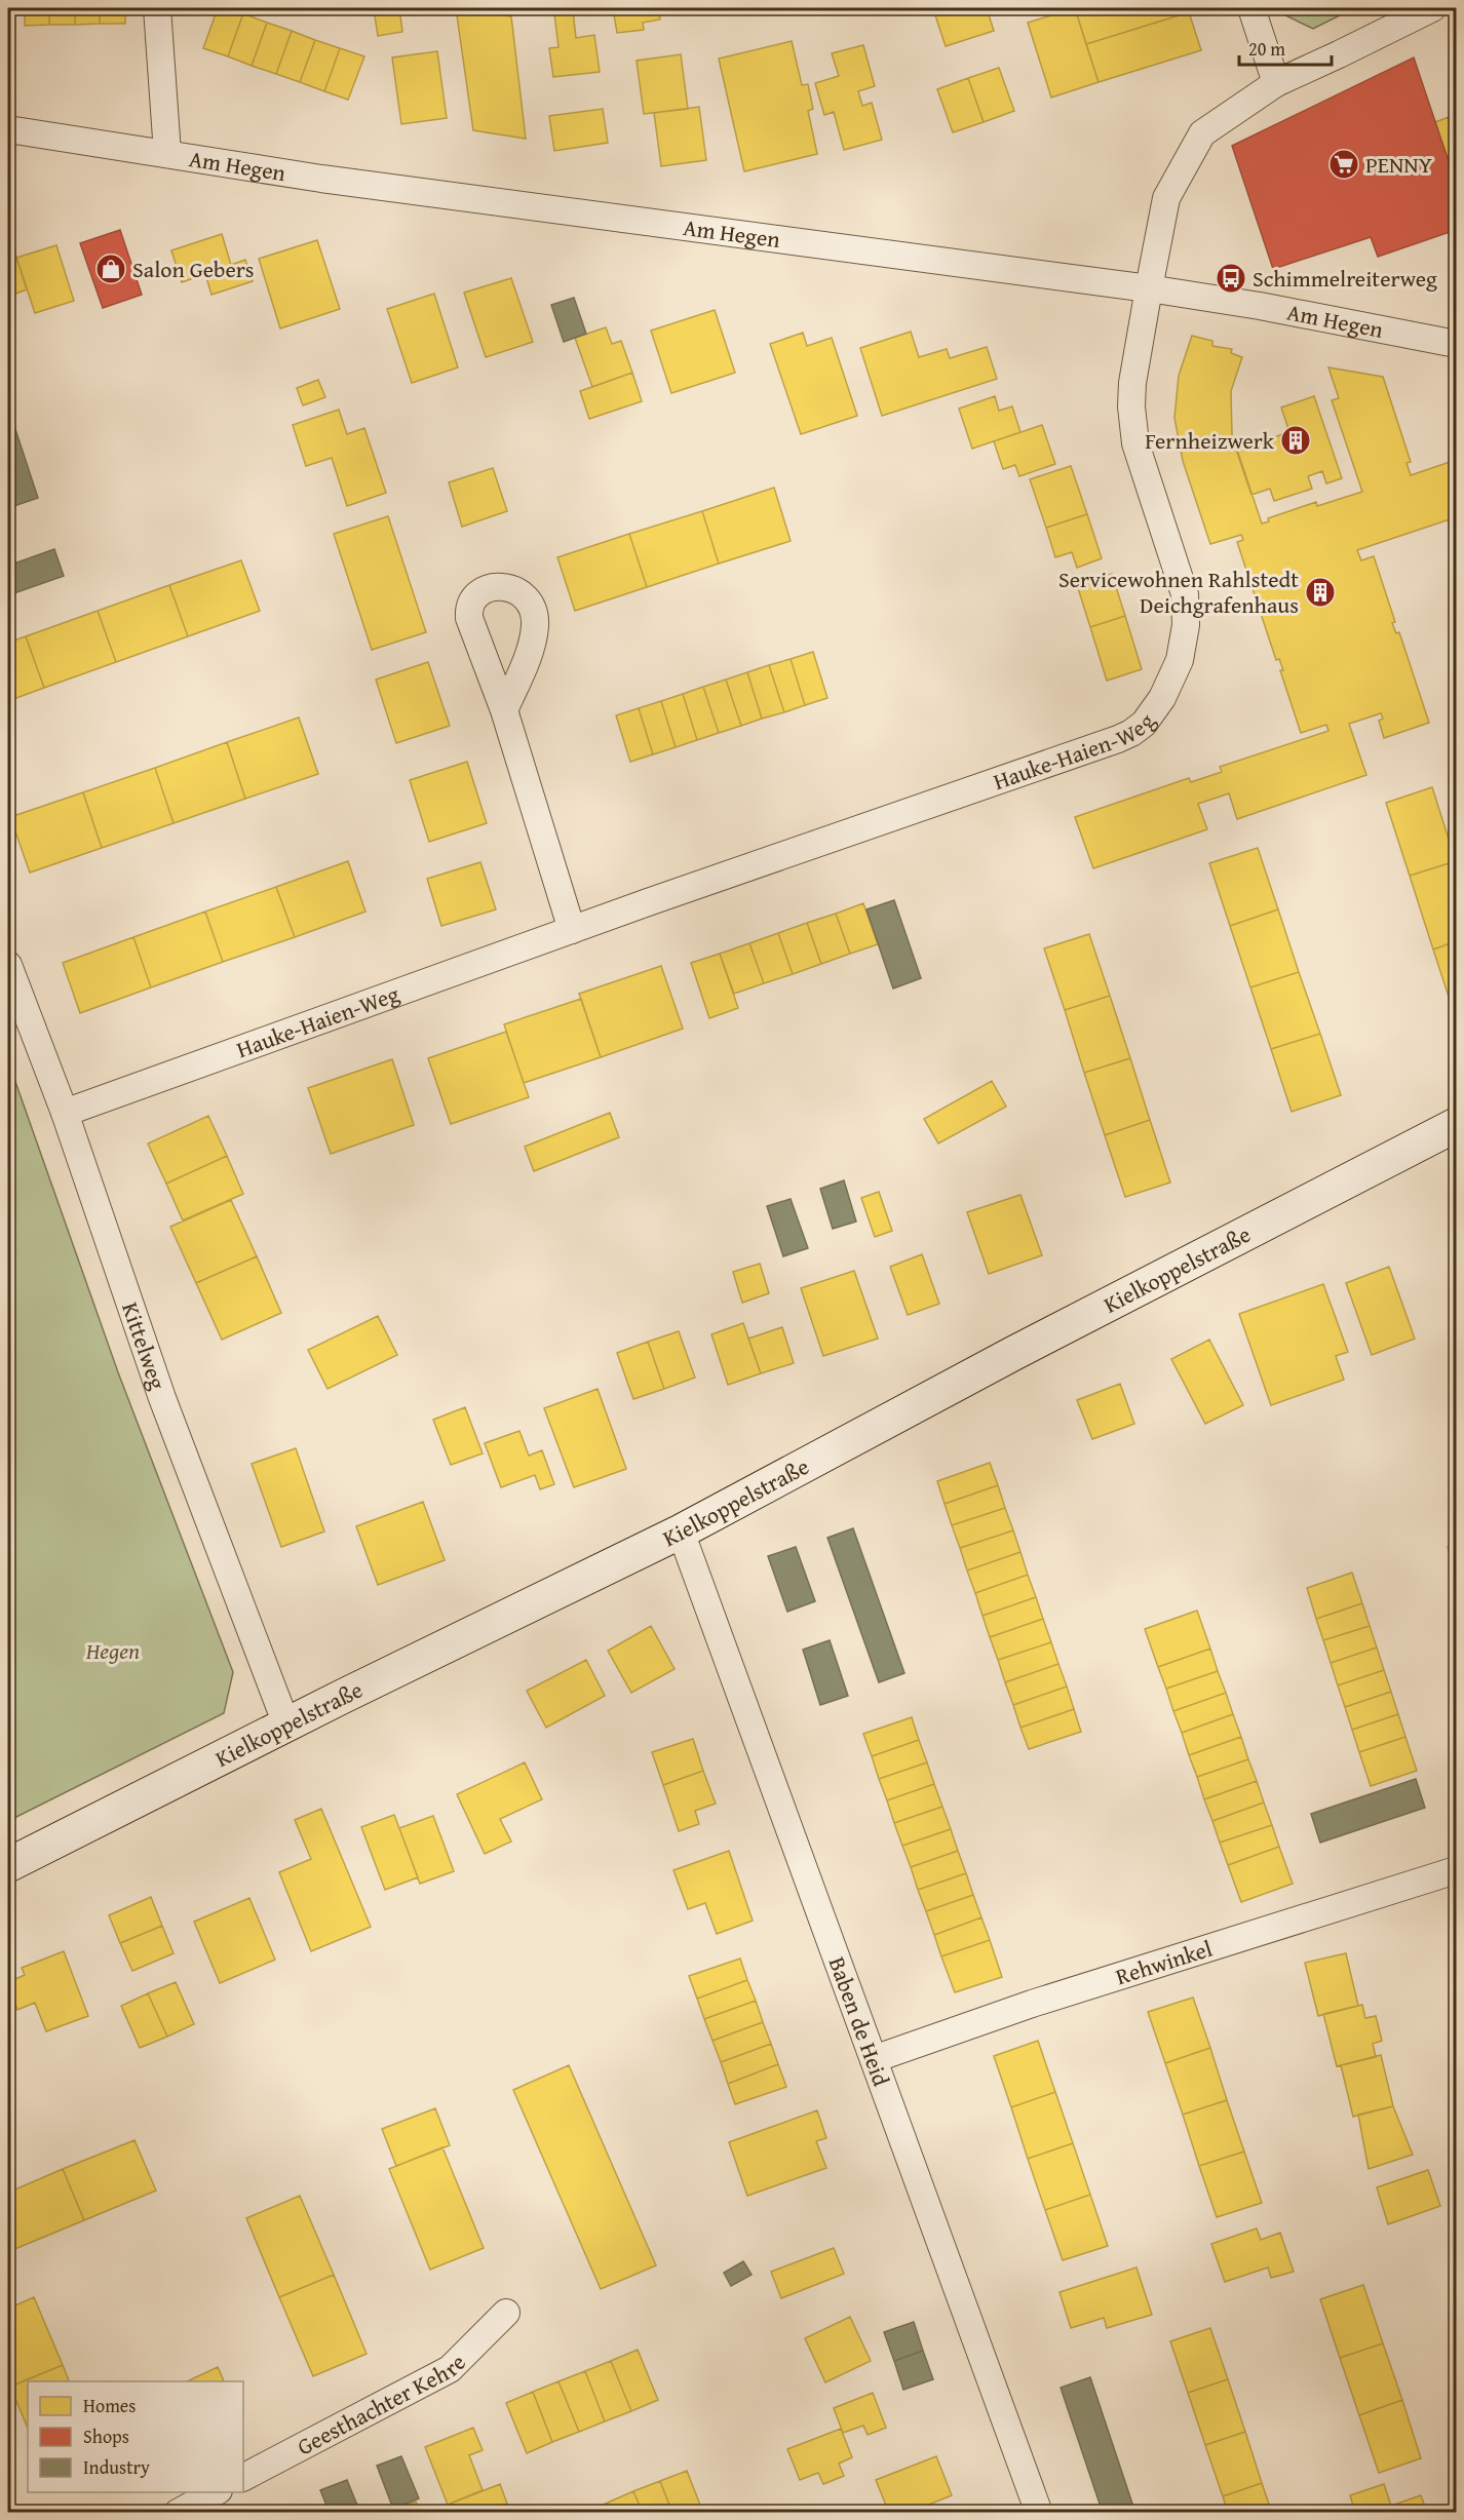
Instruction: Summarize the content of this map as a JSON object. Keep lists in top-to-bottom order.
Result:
{
  "streets": {
    "street": [
      "Am Hegen",
      "Hauke-Haien-Weg",
      "Kielkoppelstraße",
      "Kittelweg",
      "Rehwinkel",
      "Baben de Heid",
      "Geesthachter Kehre"
    ]
  },
  "crossings": [
    ["Am Hegen", "Hauke-Haien-Weg"],
    ["Hauke-Haien-Weg", "Kittelweg"],
    ["Kielkoppelstraße", "Kittelweg"],
    ["Kielkoppelstraße", "Baben de Heid"],
    ["Rehwinkel", "Baben de Heid"]
  ],
  "parks": ["Hegen"],
  "places": {
    "supermarket": ["PENNY"],
    "shop": ["Salon Gebers"],
    "bus stop": ["Schimmelreiterweg"],
    "building": ["Fernheizwerk", "Servicewohnen Rahlstedt Deichgrafenhaus"]
  },
  "legend": ["Homes", "Shops", "Industry"],
  "scale_bar": "20 m"
}
